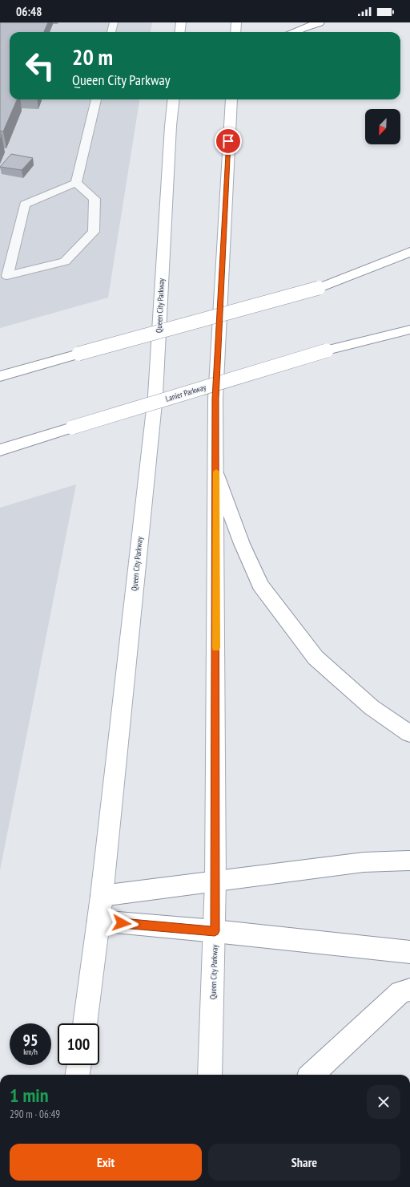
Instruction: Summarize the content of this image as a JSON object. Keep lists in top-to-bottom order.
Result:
{
  "streets": {
    "main road": ["Queen City Parkway", "Lanier Parkway"]
  },
  "north": "bottom left",
  "page": {
    "status": "06:48",
    "turn": ["20 m", "Queen City Parkway"],
    "speed": "95 km/h",
    "limit": "100",
    "heading": ["1 min", "290 m · 06:49"],
    "buttons": ["Exit", "Share"]
  }
}
